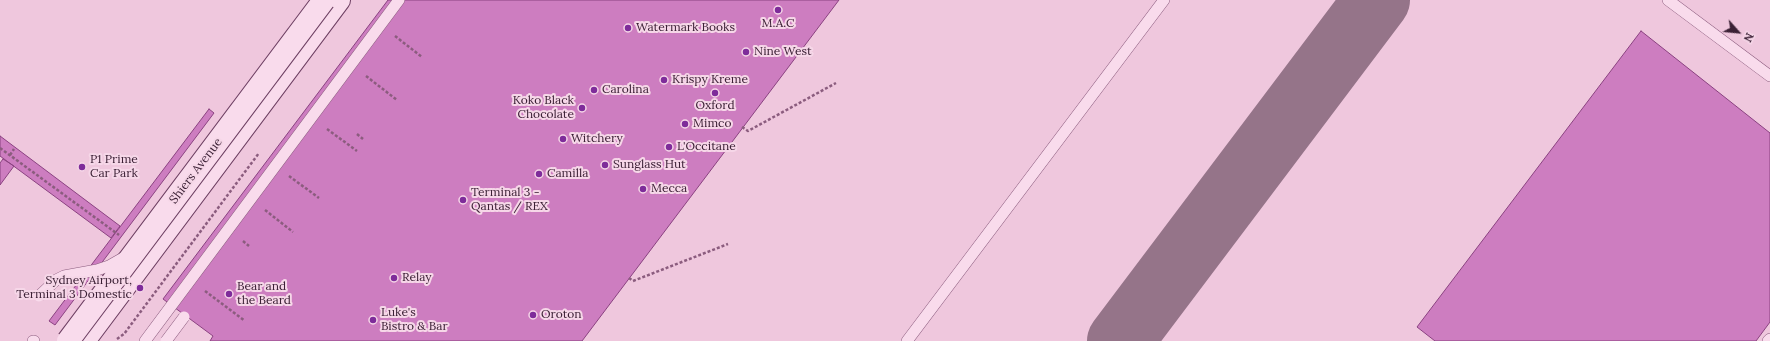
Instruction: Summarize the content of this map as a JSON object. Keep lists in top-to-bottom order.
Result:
{
  "streets": {
    "street": ["Shiers Avenue"]
  },
  "places": [
    "M.A.C",
    "Watermark Books",
    "Nine West",
    "Krispy Kreme",
    "Carolina",
    "Oxford",
    "Koko Black Chocolate",
    "Mimco",
    "Witchery",
    "L'Occitane",
    "Sunglass Hut",
    "P1 Prime Car Park",
    "Camilla",
    "Mecca",
    "Terminal 3 - Qantas / REX",
    "Relay",
    "Sydney Airport, Terminal 3 Domestic",
    "Bear and the Beard",
    "Oroton",
    "Luke's Bistro & Bar"
  ],
  "north": "bottom right"
}
